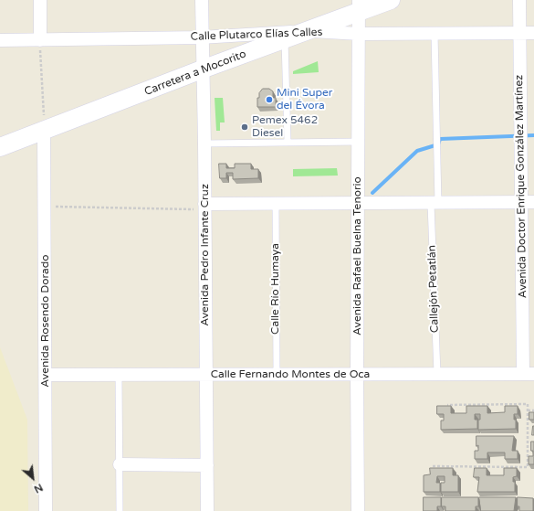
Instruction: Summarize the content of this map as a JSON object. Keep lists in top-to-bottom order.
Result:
{
  "streets": {
    "main road": ["Carretera a Mocorito"],
    "street": [
      "Calle Plutarco Elías Calles",
      "Avenida Doctor Enrique González Martínez",
      "Avenida Pedro Infante Cruz",
      "Avenida Rafael Buelna Tenorio",
      "Avenida Rosendo Dorado",
      "Calle Fernando Montes de Oca"
    ],
    "lane": ["Calle Río Humaya", "Callejón Petatlán"]
  },
  "crossings": [
    ["Calle Plutarco Elías Calles", "Carretera a Mocorito"],
    ["Calle Plutarco Elías Calles", "Avenida Doctor Enrique González Martínez"],
    ["Calle Plutarco Elías Calles", "Avenida Pedro Infante Cruz"],
    ["Calle Plutarco Elías Calles", "Avenida Rafael Buelna Tenorio"],
    ["Calle Plutarco Elías Calles", "Callejón Petatlán"],
    ["Carretera a Mocorito", "Avenida Pedro Infante Cruz"],
    ["Carretera a Mocorito", "Avenida Rafael Buelna Tenorio"],
    ["Carretera a Mocorito", "Avenida Rosendo Dorado"],
    ["Avenida Doctor Enrique González Martínez", "Calle Fernando Montes de Oca"],
    ["Avenida Pedro Infante Cruz", "Calle Fernando Montes de Oca"],
    ["Avenida Rafael Buelna Tenorio", "Calle Fernando Montes de Oca"],
    ["Calle Río Humaya", "Calle Fernando Montes de Oca"],
    ["Callejón Petatlán", "Calle Fernando Montes de Oca"],
    ["Avenida Rosendo Dorado", "Calle Fernando Montes de Oca"]
  ],
  "places": ["Mini Super del Évora", "Pemex 5462 Diesel"],
  "north": "bottom right"
}
